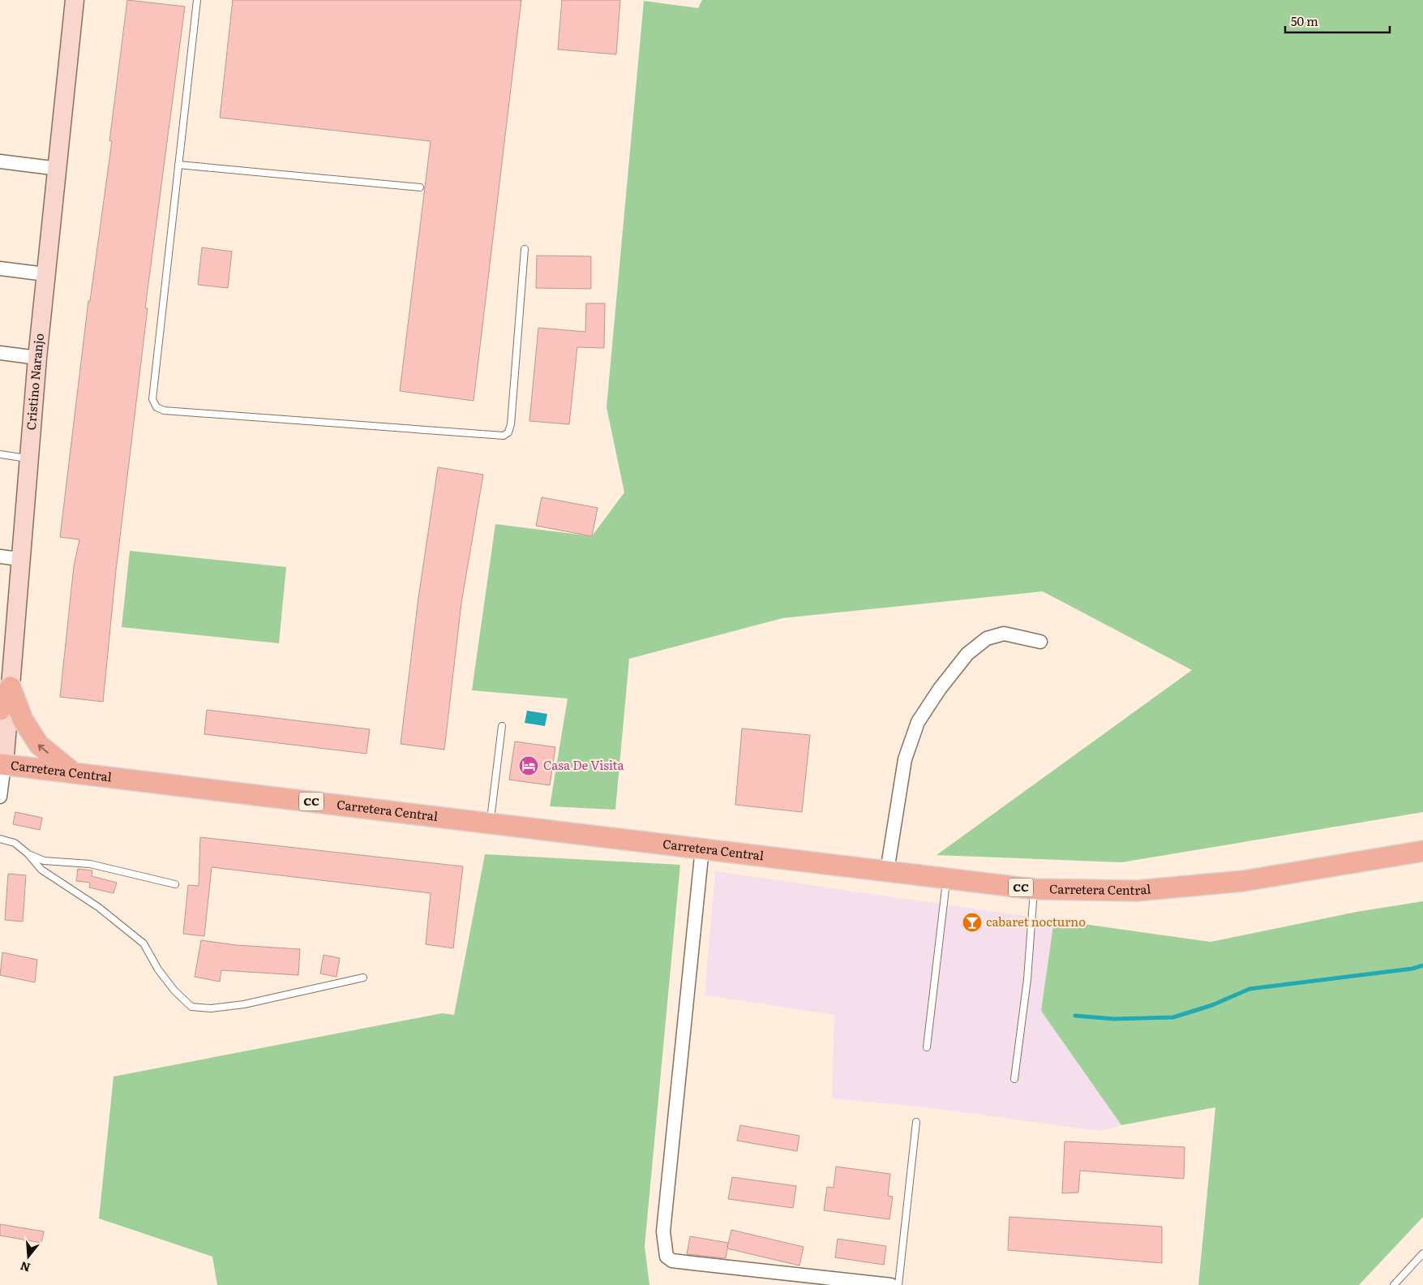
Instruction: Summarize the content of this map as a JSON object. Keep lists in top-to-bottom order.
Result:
{
  "streets": {
    "main road": ["Carretera Central", "CC"],
    "street": ["Cristino Naranjo"]
  },
  "crossings": [
    ["Cristino Naranjo", "Carretera Central"]
  ],
  "places": {
    "hotel": ["Casa De Visita"],
    "bar": ["cabaret nocturno"]
  },
  "scale_bar": "50 m",
  "north": "bottom"
}
